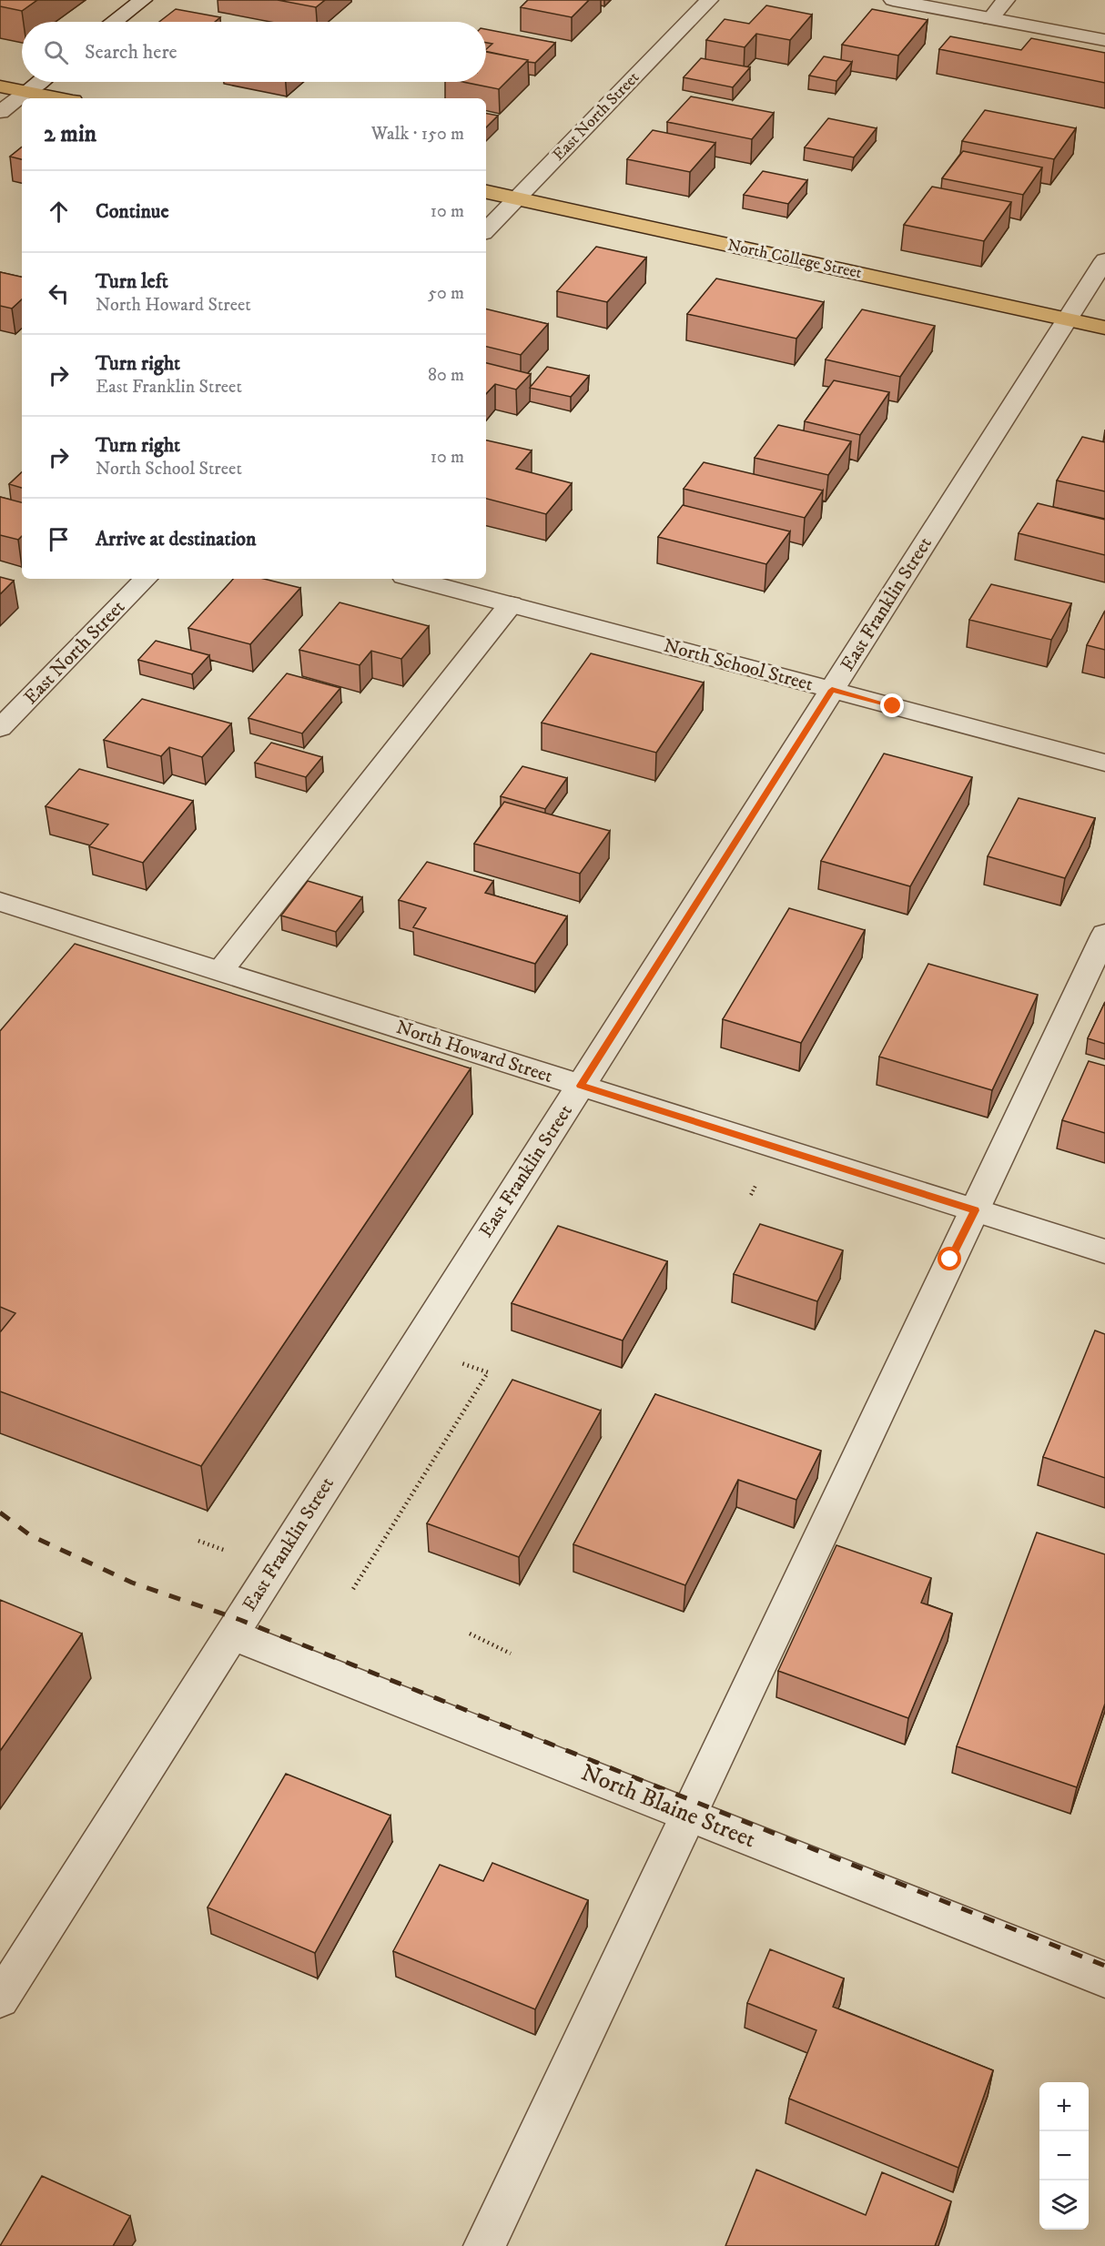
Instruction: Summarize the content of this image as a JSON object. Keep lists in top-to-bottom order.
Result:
{
  "streets": {
    "main road": ["North College Street"],
    "street": [
      "East North Street",
      "East Franklin Street",
      "North School Street",
      "North Howard Street",
      "North Blaine Street"
    ]
  },
  "crossings": [
    ["East North Street", "North College Street"],
    ["North College Street", "East Franklin Street"],
    ["East Franklin Street", "North School Street"],
    ["East Franklin Street", "North Howard Street"],
    ["East Franklin Street", "North Blaine Street"]
  ],
  "page": {
    "search": "Search here",
    "heading": ["2 min", "Walk · 150 m"],
    "list": [
      ["Continue", "10 m"],
      ["Turn left", "North Howard Street", "50 m"],
      ["Turn right", "East Franklin Street", "80 m"],
      ["Turn right", "North School Street", "10 m"],
      "Arrive at destination"
    ],
    "map_buttons": ["+", "−"]
  }
}
